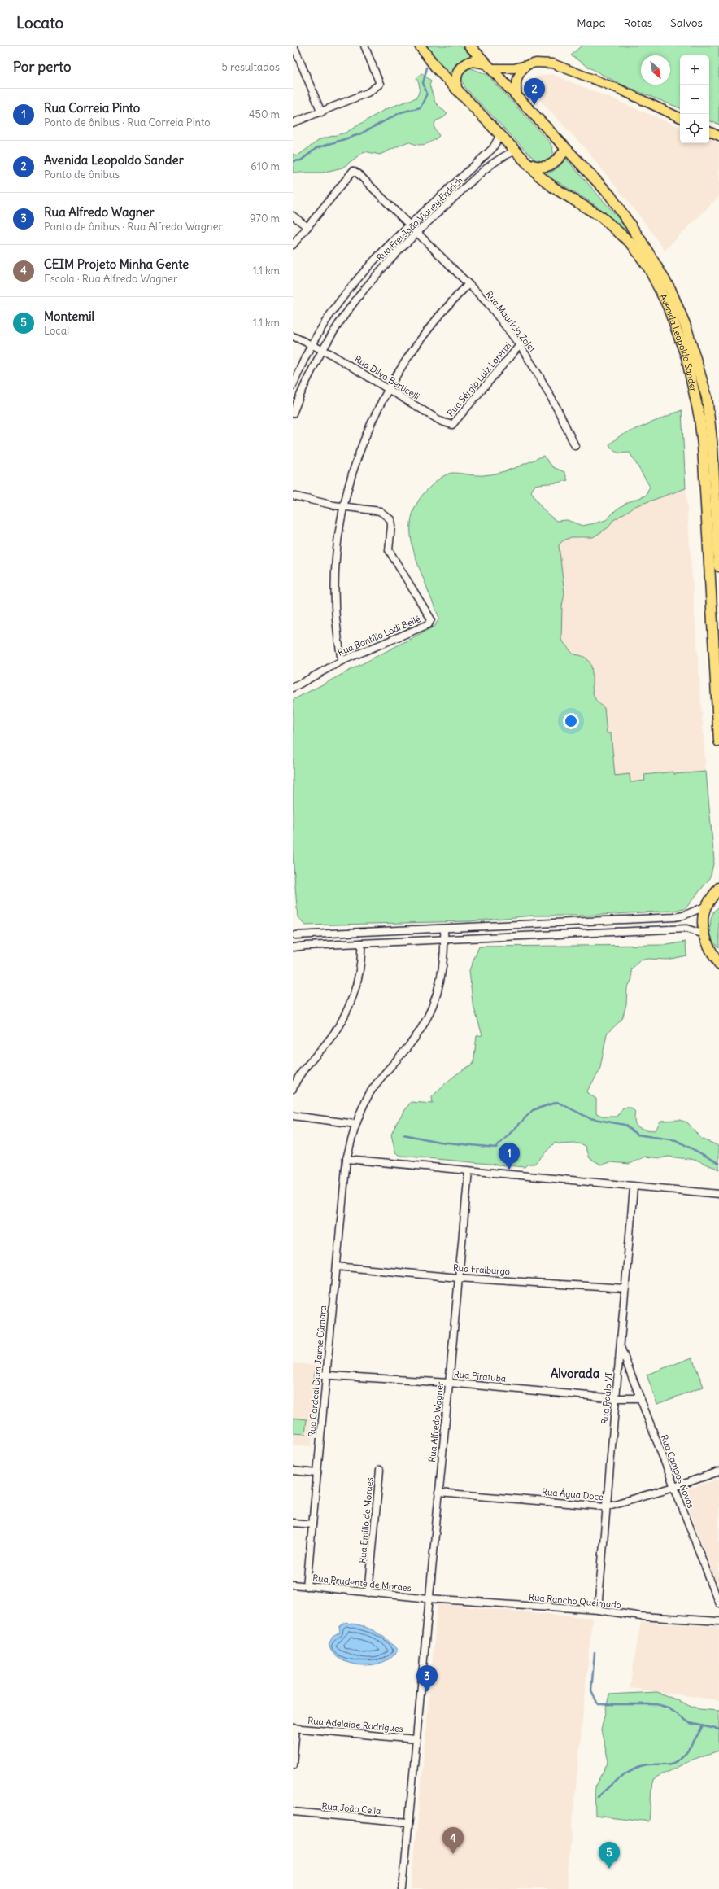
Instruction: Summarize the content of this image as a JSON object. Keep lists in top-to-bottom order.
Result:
{
  "streets": {
    "highway": ["Avenida Leopoldo Sander"],
    "street": [
      "Rua Frei João Vianey Erdrich",
      "Rua Maurício Zolet",
      "Rua Dilvo Berticelli",
      "Rua Sérgio Luiz Lorenzi",
      "Rua Bonfílio Lodi Bellé",
      "Rua Fraiburgo",
      "Rua Cardeal Dom Jaime Câmara",
      "Rua Piratuba",
      "Rua Paulo VI",
      "Rua Alfredo Wagner",
      "Rua Campos Novos",
      "Rua Água Doce",
      "Rua Emílio de Moraes",
      "Rua Prudente de Moraes",
      "Rua Rancho Queimado",
      "Rua Adelaide Rodrigues",
      "Rua João Cella"
    ]
  },
  "crossings": [
    ["Rua Frei João Vianey Erdrich", "Rua Maurício Zolet"],
    ["Rua Frei João Vianey Erdrich", "Avenida Leopoldo Sander"],
    ["Rua Frei João Vianey Erdrich", "Rua Dilvo Berticelli"],
    ["Rua Maurício Zolet", "Rua Sérgio Luiz Lorenzi"],
    ["Rua Dilvo Berticelli", "Rua Sérgio Luiz Lorenzi"],
    ["Rua Fraiburgo", "Rua Cardeal Dom Jaime Câmara"],
    ["Rua Fraiburgo", "Rua Paulo VI"],
    ["Rua Fraiburgo", "Rua Alfredo Wagner"],
    ["Rua Cardeal Dom Jaime Câmara", "Rua Piratuba"],
    ["Rua Cardeal Dom Jaime Câmara", "Rua Prudente de Moraes"],
    ["Rua Piratuba", "Rua Paulo VI"],
    ["Rua Piratuba", "Rua Alfredo Wagner"],
    ["Rua Piratuba", "Rua Campos Novos"],
    ["Rua Paulo VI", "Rua Campos Novos"],
    ["Rua Paulo VI", "Rua Água Doce"],
    ["Rua Paulo VI", "Rua Rancho Queimado"],
    ["Rua Alfredo Wagner", "Rua Água Doce"],
    ["Rua Alfredo Wagner", "Rua Prudente de Moraes"],
    ["Rua Alfredo Wagner", "Rua Rancho Queimado"],
    ["Rua Alfredo Wagner", "Rua Adelaide Rodrigues"],
    ["Rua Alfredo Wagner", "Rua João Cella"],
    ["Rua Campos Novos", "Rua Água Doce"],
    ["Rua Emílio de Moraes", "Rua Prudente de Moraes"],
    ["Rua Prudente de Moraes", "Rua Rancho Queimado"]
  ],
  "districts": ["Alvorada"],
  "north": "bottom right",
  "page": {
    "header": "Locato",
    "nav": ["Mapa", "Rotas", "Salvos"],
    "heading": ["Por perto", "5 resultados"],
    "map_buttons": ["+", "−"],
    "pins": [
      "2",
      "1",
      "3",
      "4",
      "5"
    ],
    "list": [
      {
        "mark": "1",
        "name": "Rua Correia Pinto",
        "note": "Ponto de ônibus · Rua Correia Pinto",
        "value": "450 m"
      },
      {
        "mark": "2",
        "name": "Avenida Leopoldo Sander",
        "note": "Ponto de ônibus",
        "value": "610 m"
      },
      {
        "mark": "3",
        "name": "Rua Alfredo Wagner",
        "note": "Ponto de ônibus · Rua Alfredo Wagner",
        "value": "970 m"
      },
      {
        "mark": "4",
        "name": "CEIM Projeto Minha Gente",
        "note": "Escola · Rua Alfredo Wagner",
        "value": "1.1 km"
      },
      {
        "mark": "5",
        "name": "Montemil",
        "note": "Local",
        "value": "1.1 km"
      }
    ]
  }
}
